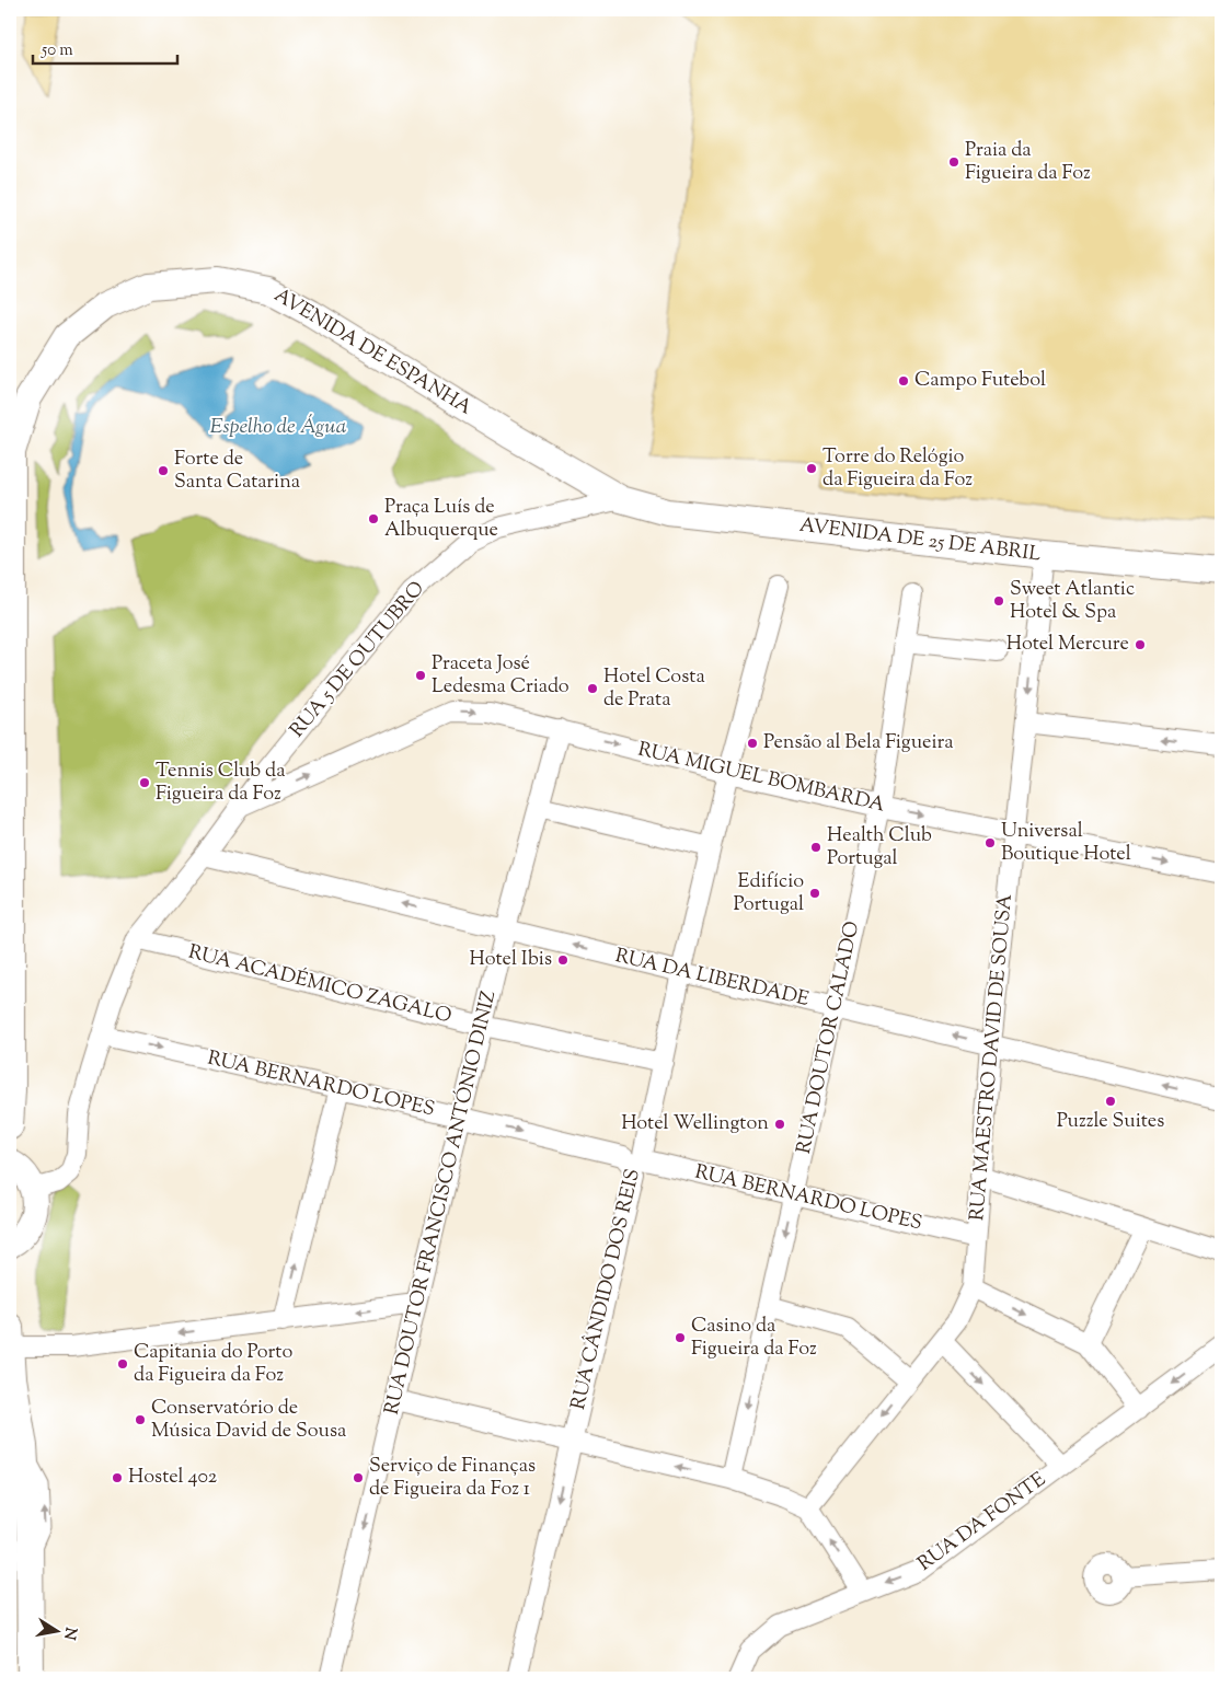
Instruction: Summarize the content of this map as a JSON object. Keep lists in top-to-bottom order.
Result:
{
  "streets": {
    "main road": ["AVENIDA DE ESPANHA", "AVENIDA DE 25 DE ABRIL"],
    "street": [
      "RUA 5 DE OUTUBRO",
      "RUA MIGUEL BOMBARDA",
      "RUA DA LIBERDADE",
      "RUA ACADÉMICO ZAGALO",
      "RUA DOUTOR CALADO",
      "RUA MAESTRO DAVID DE SOUSA",
      "RUA BERNARDO LOPES",
      "RUA DOUTOR FRANCISCO ANTÓNIO DINIZ",
      "RUA CÂNDIDO DOS REIS",
      "RUA DA FONTE"
    ]
  },
  "crossings": [
    ["AVENIDA DE ESPANHA", "AVENIDA DE 25 DE ABRIL"],
    ["AVENIDA DE ESPANHA", "RUA 5 DE OUTUBRO"],
    ["AVENIDA DE 25 DE ABRIL", "RUA 5 DE OUTUBRO"],
    ["AVENIDA DE 25 DE ABRIL", "RUA MAESTRO DAVID DE SOUSA"],
    ["RUA 5 DE OUTUBRO", "RUA MIGUEL BOMBARDA"],
    ["RUA 5 DE OUTUBRO", "RUA DA LIBERDADE"],
    ["RUA 5 DE OUTUBRO", "RUA ACADÉMICO ZAGALO"],
    ["RUA 5 DE OUTUBRO", "RUA BERNARDO LOPES"],
    ["RUA MIGUEL BOMBARDA", "RUA DOUTOR CALADO"],
    ["RUA MIGUEL BOMBARDA", "RUA MAESTRO DAVID DE SOUSA"],
    ["RUA MIGUEL BOMBARDA", "RUA DOUTOR FRANCISCO ANTÓNIO DINIZ"],
    ["RUA MIGUEL BOMBARDA", "RUA CÂNDIDO DOS REIS"],
    ["RUA DA LIBERDADE", "RUA DOUTOR CALADO"],
    ["RUA DA LIBERDADE", "RUA MAESTRO DAVID DE SOUSA"],
    ["RUA DA LIBERDADE", "RUA DOUTOR FRANCISCO ANTÓNIO DINIZ"],
    ["RUA DA LIBERDADE", "RUA CÂNDIDO DOS REIS"],
    ["RUA ACADÉMICO ZAGALO", "RUA DOUTOR FRANCISCO ANTÓNIO DINIZ"],
    ["RUA ACADÉMICO ZAGALO", "RUA CÂNDIDO DOS REIS"],
    ["RUA DOUTOR CALADO", "RUA BERNARDO LOPES"],
    ["RUA MAESTRO DAVID DE SOUSA", "RUA BERNARDO LOPES"],
    ["RUA BERNARDO LOPES", "RUA DOUTOR FRANCISCO ANTÓNIO DINIZ"],
    ["RUA BERNARDO LOPES", "RUA CÂNDIDO DOS REIS"]
  ],
  "one_way": ["RUA BERNARDO LOPES", "RUA DA FONTE"],
  "water": ["Espelho de Água"],
  "places": [
    "Praia da Figueira da Foz",
    "Campo Futebol",
    "Torre do Relógio da Figueira da Foz",
    "Forte de Santa Catarina",
    "Praça Luís de Albuquerque",
    "Sweet Atlantic Hotel & Spa",
    "Hotel Mercure",
    "Praceta José Ledesma Criado",
    "Hotel Costa de Prata",
    "Pensão al Bela Figueira",
    "Tennis Club da Figueira da Foz",
    "Universal Boutique Hotel",
    "Health Club Portugal",
    "Edifício Portugal",
    "Hotel Ibis",
    "Puzzle Suites",
    "Hotel Wellington",
    "Casino da Figueira da Foz",
    "Capitania do Porto da Figueira da Foz",
    "Conservatório de Música David de Sousa",
    "Hostel 402",
    "Serviço de Finanças de Figueira da Foz 1"
  ],
  "scale_bar": "50 m",
  "north": "right"
}
